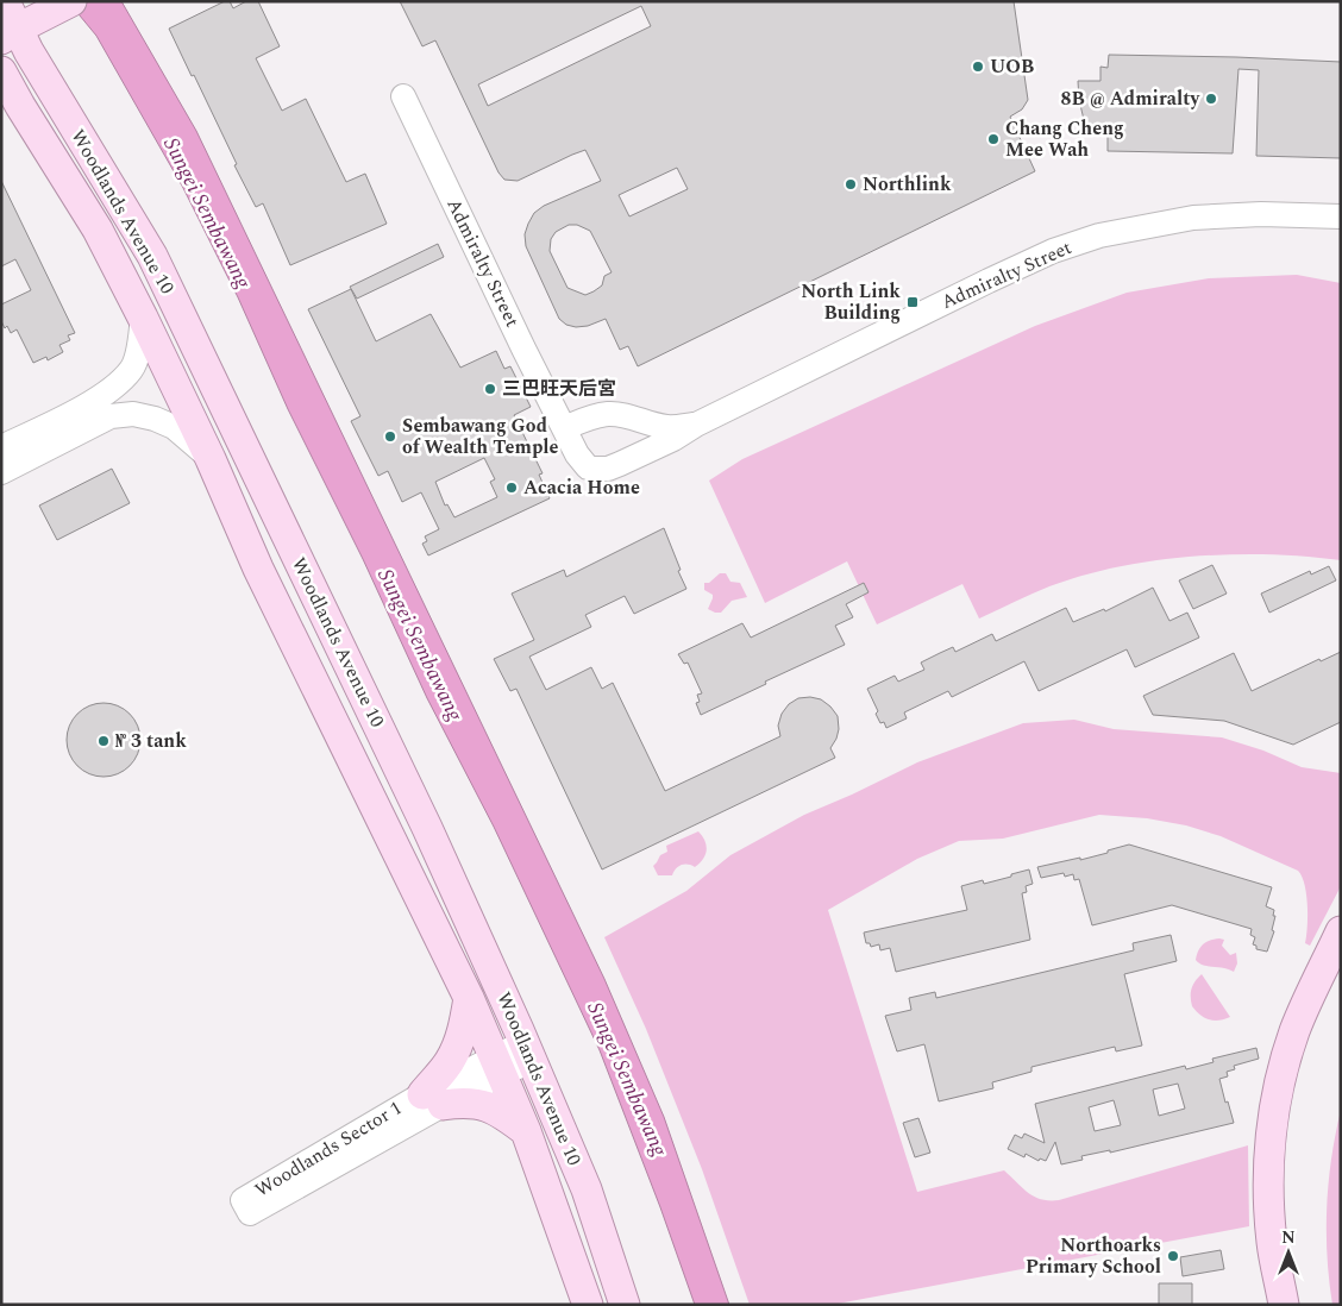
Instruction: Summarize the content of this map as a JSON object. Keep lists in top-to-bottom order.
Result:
{
  "streets": {
    "main road": ["Woodlands Avenue 10"],
    "street": ["Admiralty Street", "Woodlands Sector 1"]
  },
  "crossings": [
    ["Woodlands Avenue 10", "Woodlands Sector 1"]
  ],
  "water": ["Sungei Sembawang"],
  "places": {
    "other": [
      "UOB",
      "8B @ Admiralty",
      "Chang Cheng Mee Wah",
      "Northlink",
      "三巴旺天后宮",
      "Sembawang God of Wealth Temple",
      "Acacia Home",
      "№ 3 tank",
      "Northoarks Primary School"
    ],
    "transit": ["North Link Building"]
  },
  "north": "top"
}
